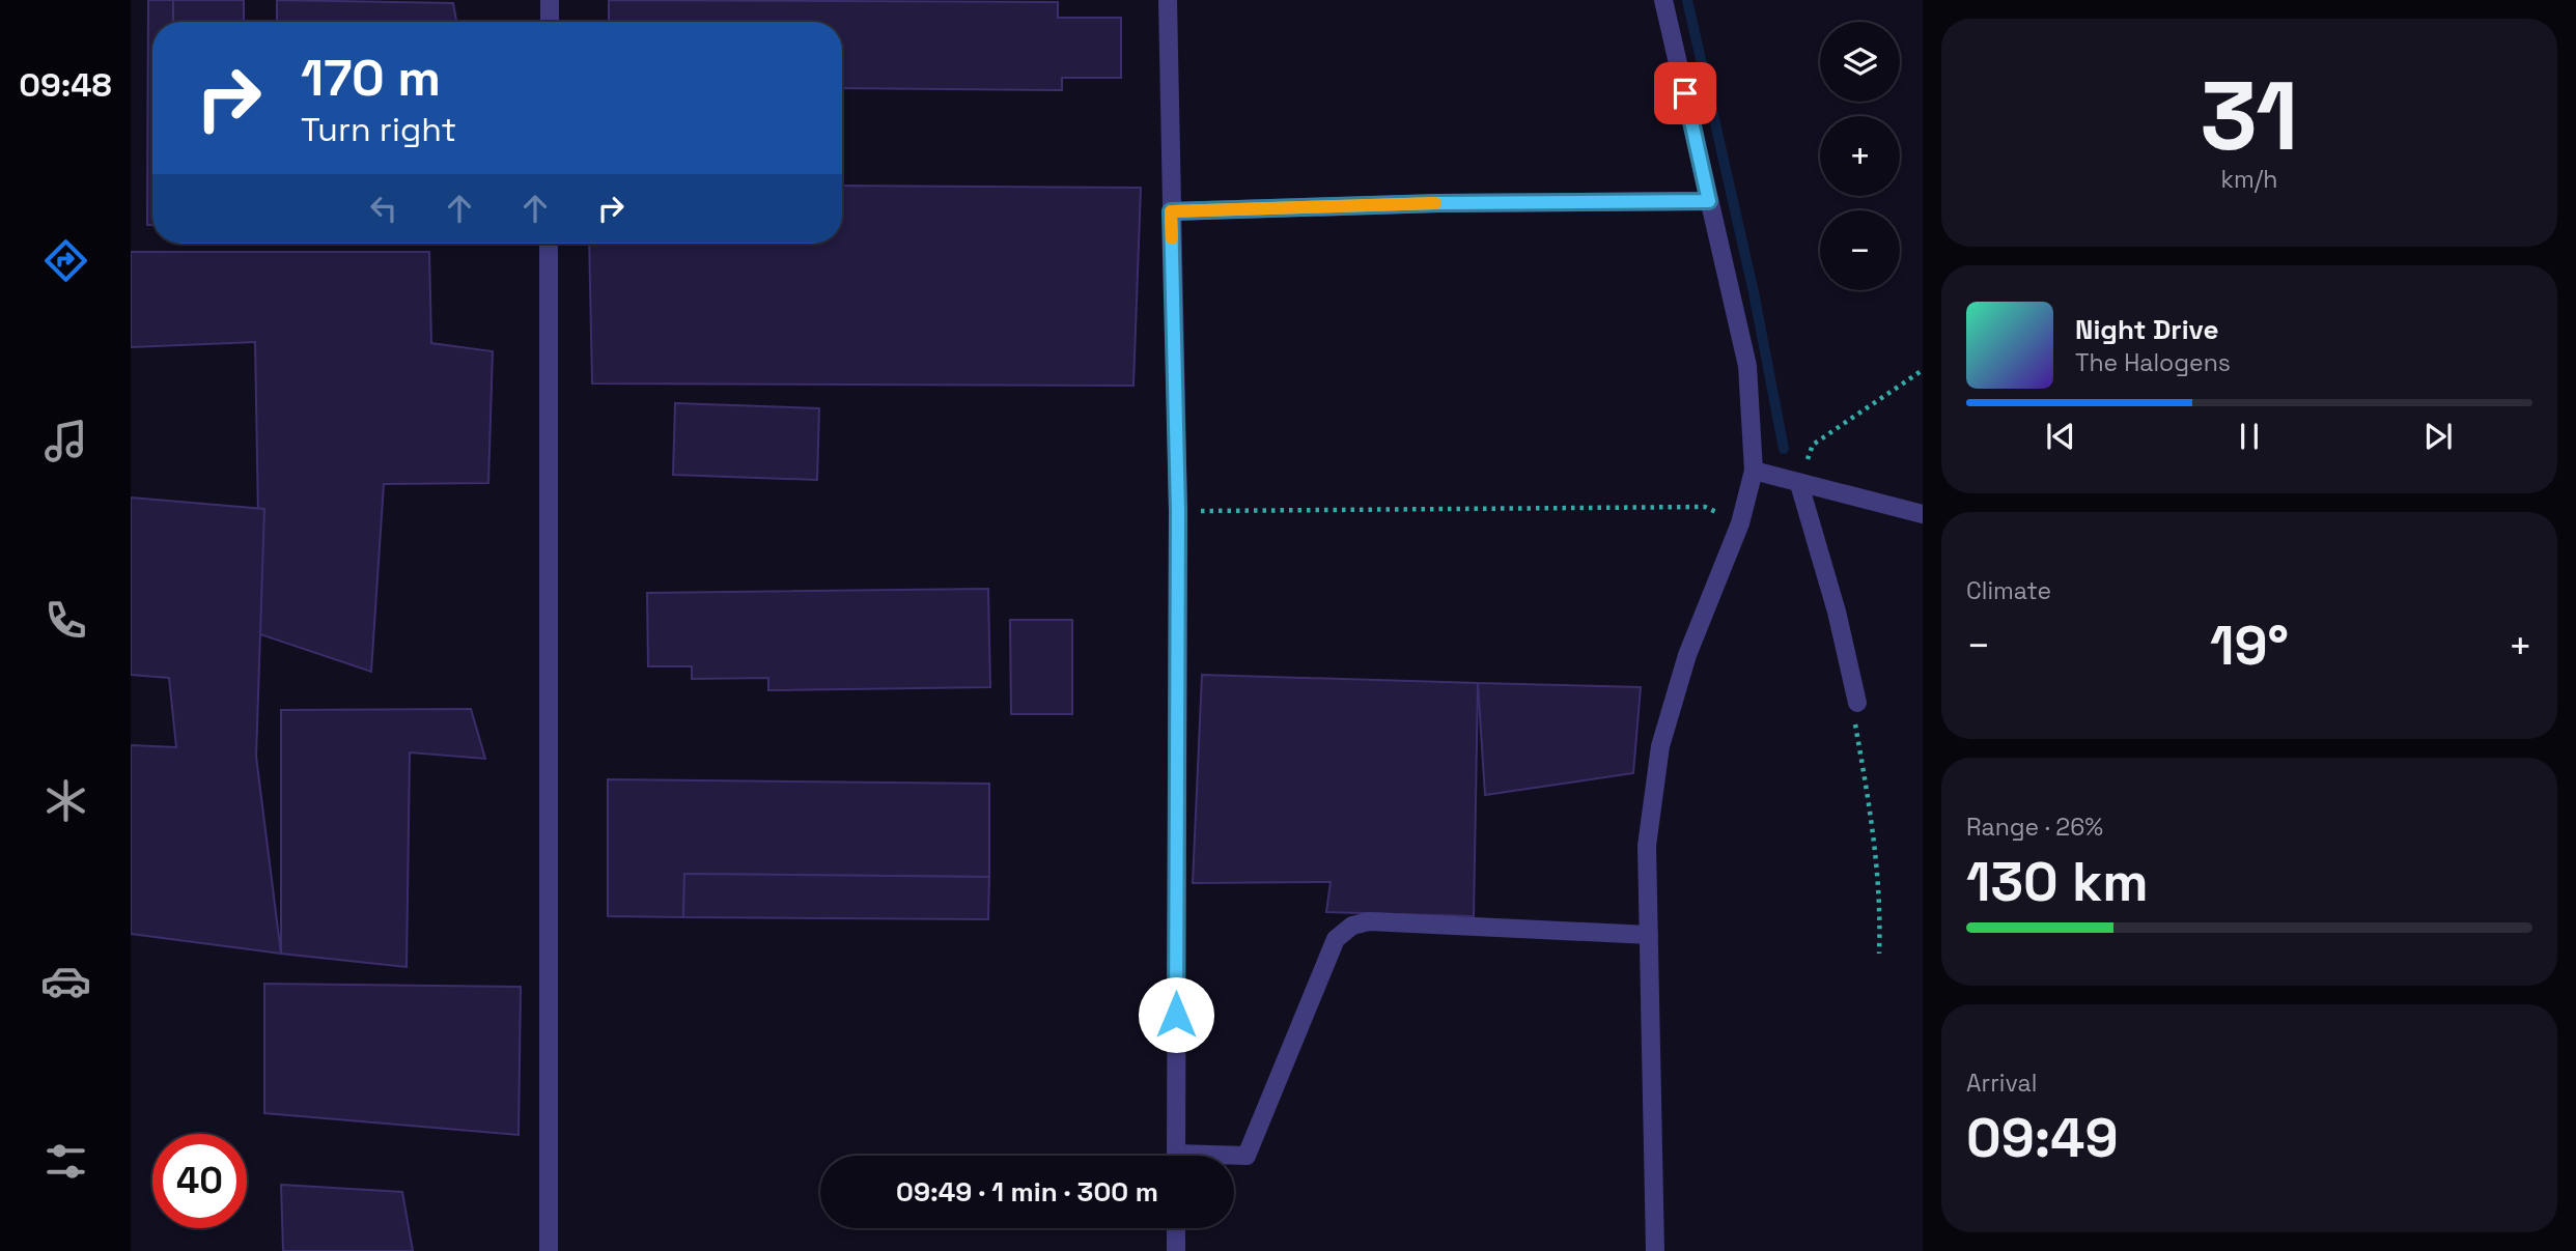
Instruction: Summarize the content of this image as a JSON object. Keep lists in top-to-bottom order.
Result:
{
  "page": {
    "tabs": "09:48",
    "tile": [
      ["31", "km/h"],
      "Climate",
      ["Range · 26%", "130 km"],
      ["Arrival", "09:49"]
    ],
    "map_buttons": ["+", "−"],
    "turn": ["170 m", "Turn right"],
    "song": ["Night Drive", "The Halogens"],
    "heat": ["−", "19°", "+"],
    "limit": "40",
    "trip": "09:49 · 1 min · 300 m"
  }
}
